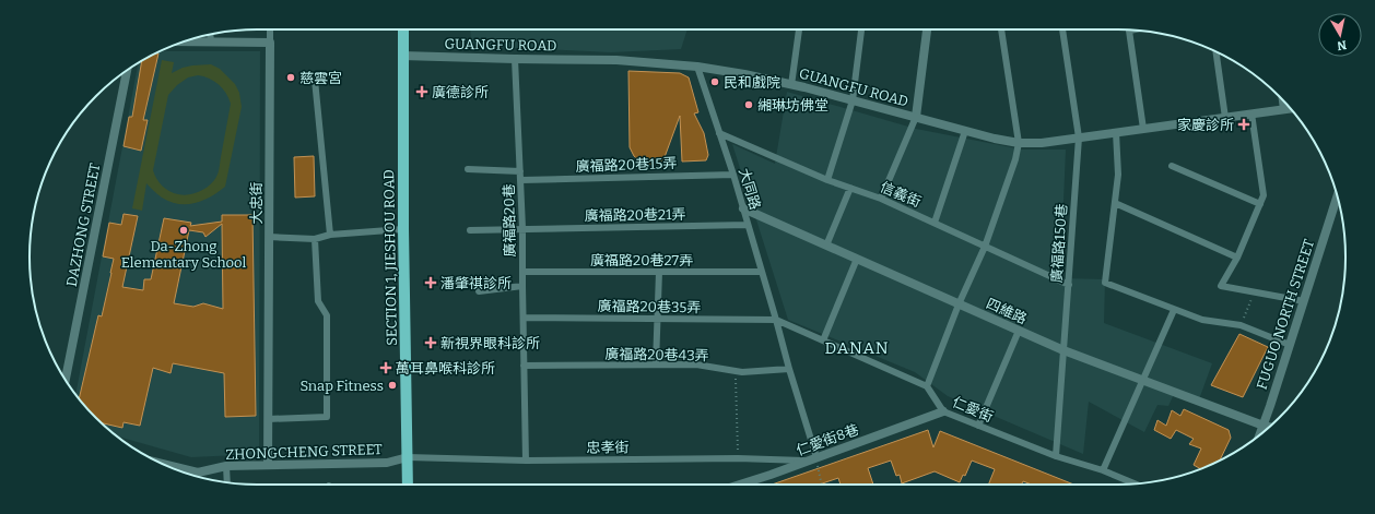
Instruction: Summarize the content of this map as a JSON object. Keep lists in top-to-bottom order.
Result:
{
  "streets": {
    "main road": ["SECTION 1, JIESHOU ROAD"],
    "street": [
      "GUANGFU ROAD",
      "大忠街",
      "DAZHONG STREET",
      "四維路",
      "FUGUO NORTH STREET",
      "仁愛街8巷",
      "ZHONGCHENG STREET"
    ],
    "lane": [
      "廣福路20巷15弄",
      "大同路",
      "信義街",
      "廣福路20巷21弄",
      "廣福路20巷",
      "廣福路150巷",
      "廣福路20巷27弄",
      "廣福路20巷35弄",
      "廣福路20巷43弄",
      "仁愛街",
      "忠孝街"
    ]
  },
  "crossings": [
    ["GUANGFU ROAD", "大同路"],
    ["GUANGFU ROAD", "廣福路20巷"],
    ["GUANGFU ROAD", "廣福路150巷"],
    ["GUANGFU ROAD", "SECTION 1, JIESHOU ROAD"],
    ["廣福路20巷15弄", "大同路"],
    ["廣福路20巷15弄", "廣福路20巷"],
    ["大同路", "信義街"],
    ["大同路", "廣福路20巷21弄"],
    ["大同路", "廣福路20巷27弄"],
    ["大同路", "廣福路20巷35弄"],
    ["大同路", "四維路"],
    ["大同路", "廣福路20巷43弄"],
    ["大同路", "仁愛街8巷"],
    ["信義街", "廣福路150巷"],
    ["大忠街", "ZHONGCHENG STREET"],
    ["廣福路20巷21弄", "廣福路20巷"],
    ["廣福路20巷", "廣福路20巷27弄"],
    ["廣福路20巷", "廣福路20巷35弄"],
    ["廣福路20巷", "廣福路20巷43弄"],
    ["廣福路20巷", "忠孝街"],
    ["廣福路150巷", "四維路"],
    ["廣福路150巷", "仁愛街"],
    ["SECTION 1, JIESHOU ROAD", "忠孝街"],
    ["SECTION 1, JIESHOU ROAD", "ZHONGCHENG STREET"],
    ["四維路", "FUGUO NORTH STREET"],
    ["仁愛街", "仁愛街8巷"],
    ["仁愛街8巷", "忠孝街"],
    ["忠孝街", "ZHONGCHENG STREET"]
  ],
  "districts": ["DANAN"],
  "places": {
    "other": [
      "慈雲宮",
      "民和戲院",
      "緗琳坊佛堂",
      "Da-Zhong Elementary School",
      "Snap Fitness"
    ],
    "health": [
      "廣德診所",
      "家慶診所",
      "潘肇祺診所",
      "新視界眼科診所",
      "萬耳鼻喉科診所"
    ]
  },
  "north": "bottom"
}
